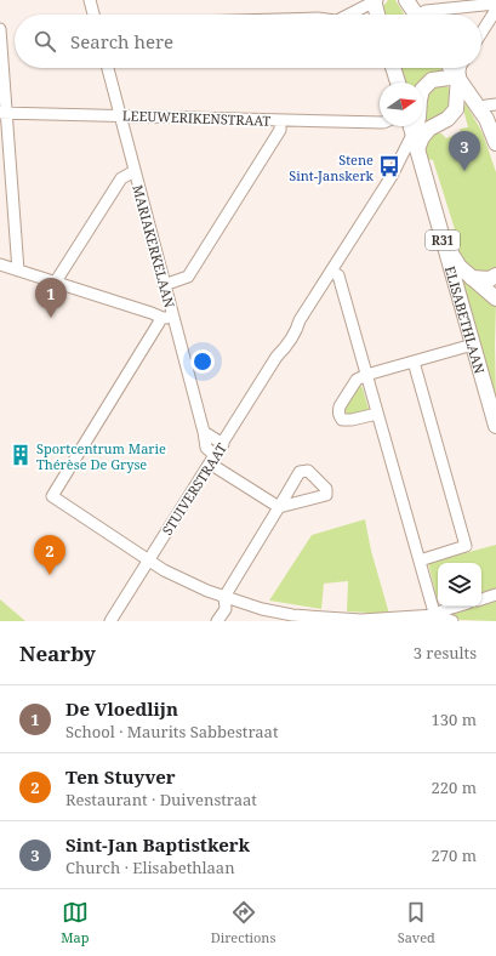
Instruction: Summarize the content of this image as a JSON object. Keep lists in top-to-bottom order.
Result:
{
  "streets": {
    "main road": ["R31", "ELISABETHLAAN"],
    "street": ["LEEUWERIKENSTRAAT", "MARIAKERKELAAN", "STUIVERSTRAAT"]
  },
  "crossings": [
    ["LEEUWERIKENSTRAAT", "MARIAKERKELAAN"],
    ["MARIAKERKELAAN", "STUIVERSTRAAT"],
    ["ELISABETHLAAN", "STUIVERSTRAAT"]
  ],
  "places": {
    "bus stop": ["Stene Sint-Janskerk"],
    "building": ["Sportcentrum Marie Thérèse De Gryse"]
  },
  "north": "right",
  "page": {
    "search": "Search here",
    "pins": ["3", "1", "2"],
    "heading": ["Nearby", "3 results"],
    "list": [
      {
        "mark": "1",
        "name": "De Vloedlijn",
        "note": "School · Maurits Sabbestraat",
        "value": "130 m"
      },
      {
        "mark": "2",
        "name": "Ten Stuyver",
        "note": "Restaurant · Duivenstraat",
        "value": "220 m"
      },
      {
        "mark": "3",
        "name": "Sint-Jan Baptistkerk",
        "note": "Church · Elisabethlaan",
        "value": "270 m"
      }
    ],
    "nav": ["Map", "Directions", "Saved"]
  }
}
